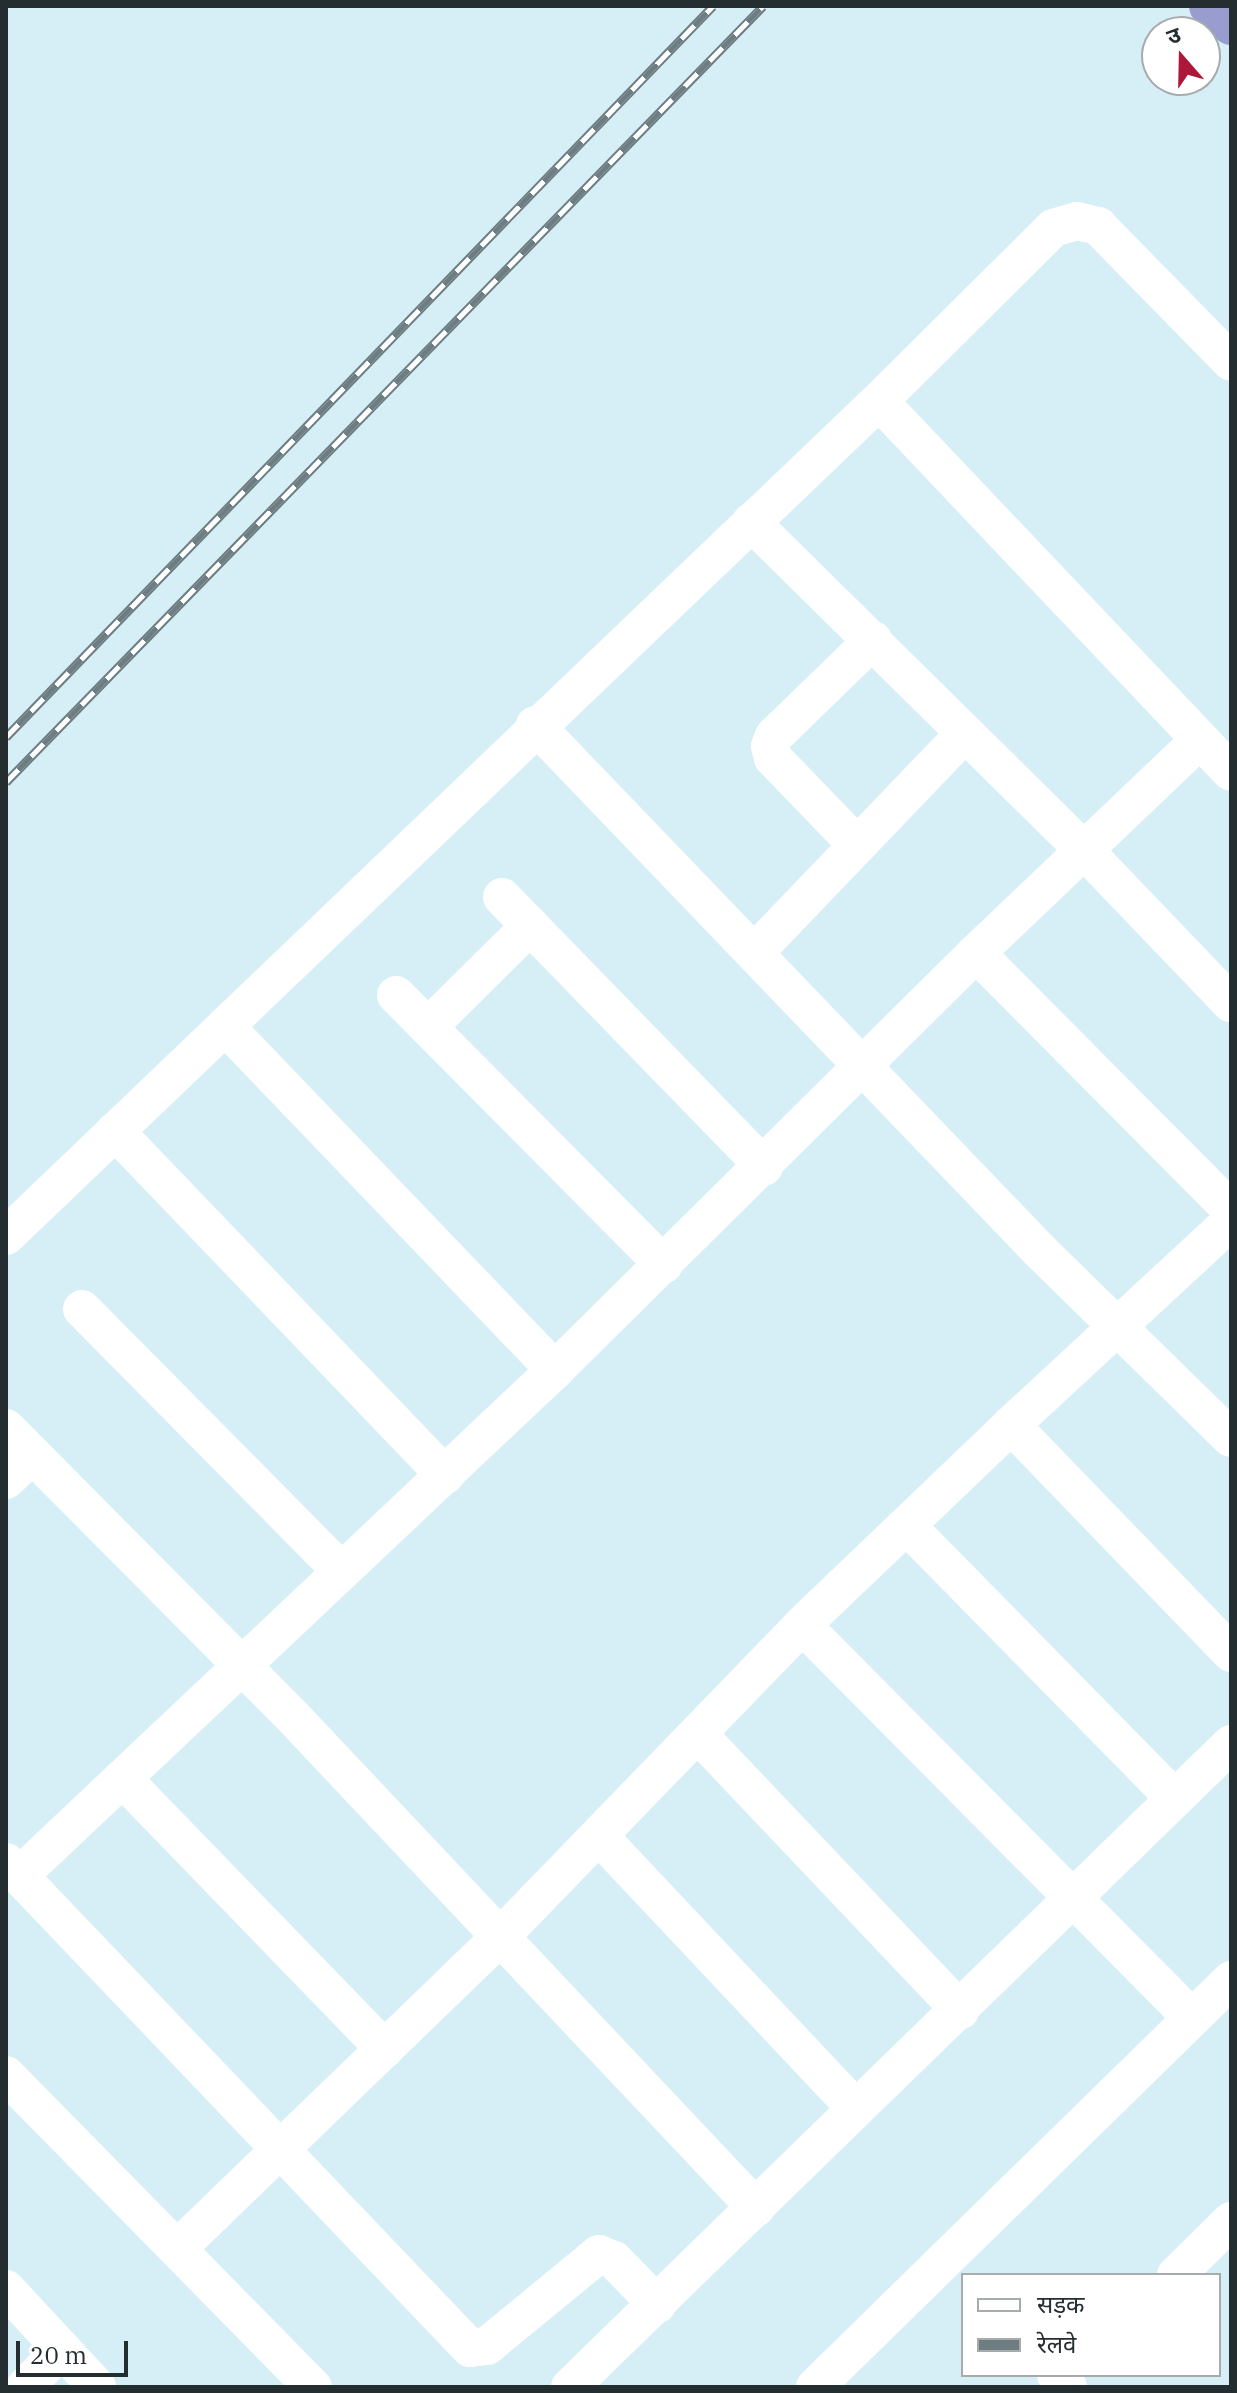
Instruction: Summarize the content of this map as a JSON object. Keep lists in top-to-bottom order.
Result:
{
  "legend": ["सड़क", "रेलवे"],
  "scale_bar": "20 m",
  "north": "top"
}
